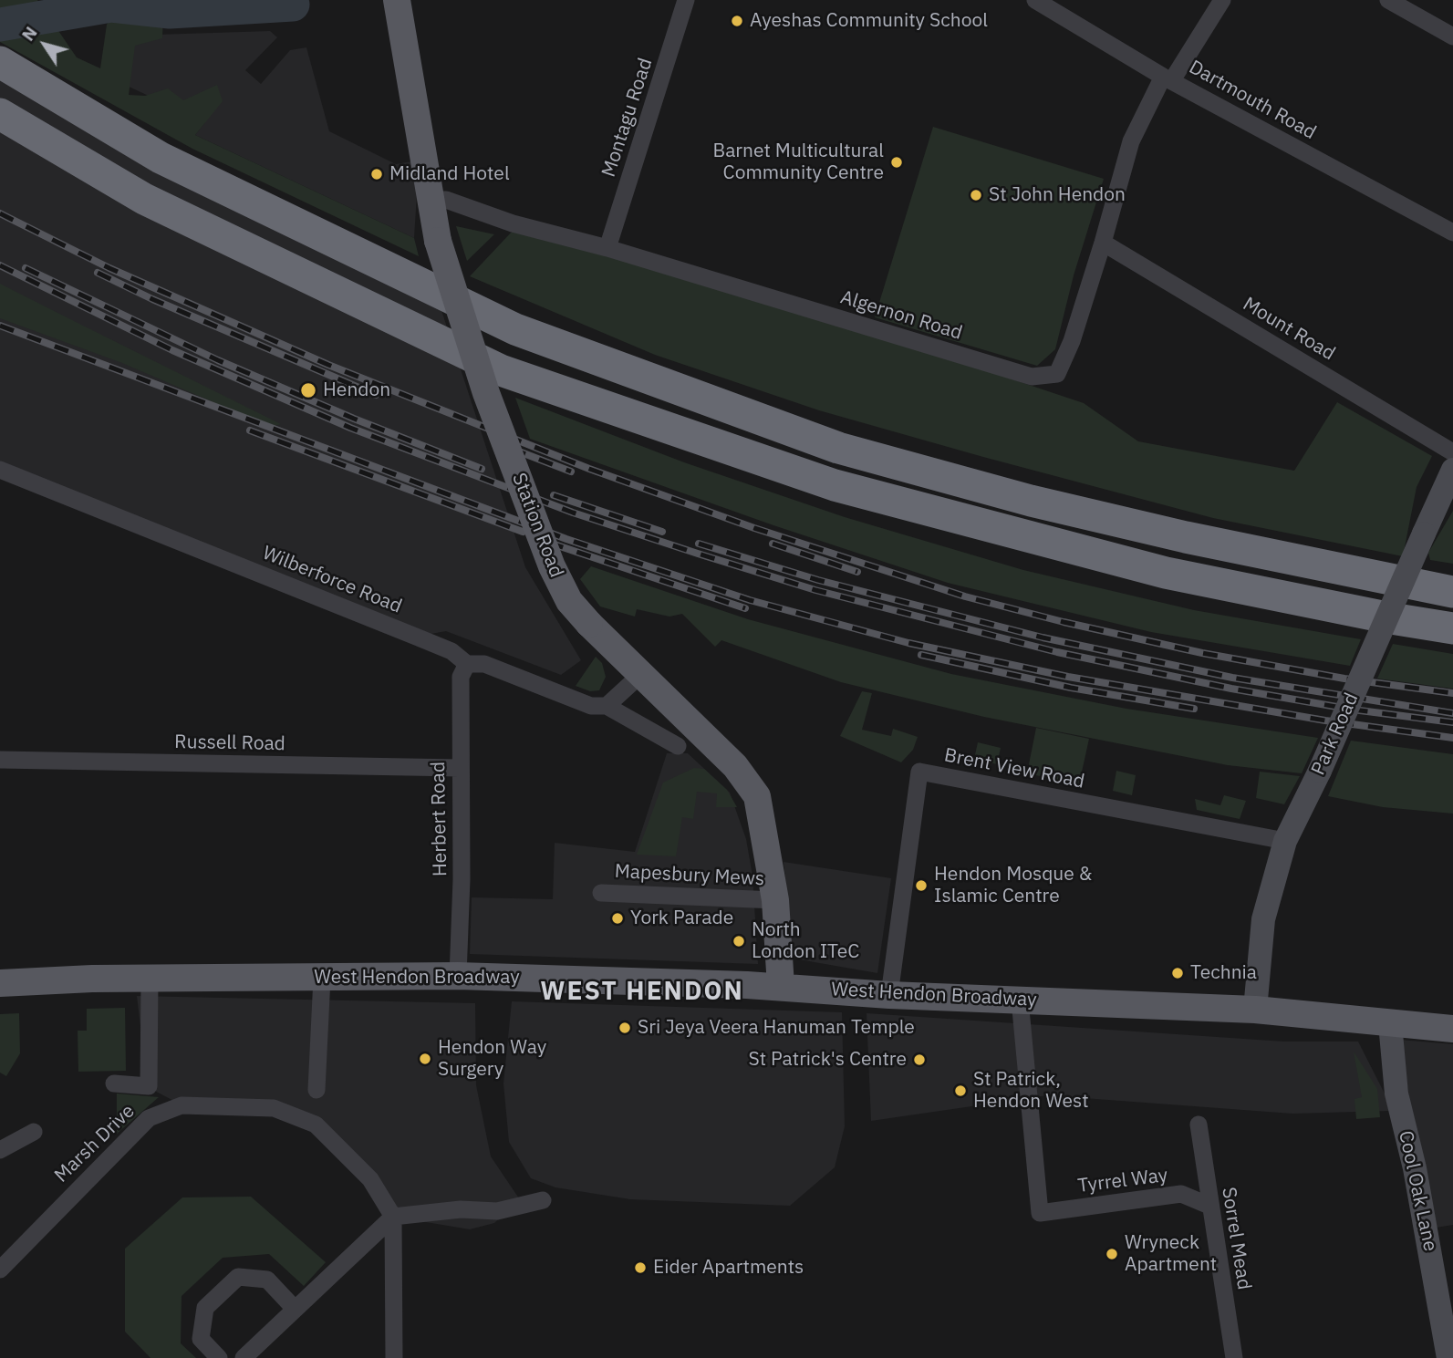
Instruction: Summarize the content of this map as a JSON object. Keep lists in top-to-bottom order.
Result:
{
  "streets": {
    "main road": ["Station Road", "West Hendon Broadway"],
    "street": [
      "Dartmouth Road",
      "Montagu Road",
      "Algernon Road",
      "Mount Road",
      "Wilberforce Road",
      "Park Road",
      "Russell Road",
      "Brent View Road",
      "Herbert Road",
      "Mapesbury Mews",
      "Marsh Drive",
      "Tyrrel Way",
      "Cool Oak Lane",
      "Sorrel Mead"
    ]
  },
  "crossings": [
    ["Dartmouth Road", "Algernon Road"],
    ["Montagu Road", "Algernon Road"],
    ["Algernon Road", "Mount Road"],
    ["Algernon Road", "Station Road"],
    ["Station Road", "Mapesbury Mews"],
    ["Station Road", "West Hendon Broadway"],
    ["Wilberforce Road", "Herbert Road"],
    ["Park Road", "Brent View Road"],
    ["Park Road", "West Hendon Broadway"],
    ["Russell Road", "Herbert Road"],
    ["Brent View Road", "West Hendon Broadway"],
    ["Herbert Road", "West Hendon Broadway"],
    ["West Hendon Broadway", "Tyrrel Way"],
    ["West Hendon Broadway", "Cool Oak Lane"],
    ["Tyrrel Way", "Sorrel Mead"]
  ],
  "districts": ["WEST HENDON"],
  "places": [
    "Ayeshas Community School",
    "Barnet Multicultural Community Centre",
    "Midland Hotel",
    "St John Hendon",
    "Hendon",
    "Hendon Mosque & Islamic Centre",
    "York Parade",
    "North London ITeC",
    "Technia",
    "Sri Jeya Veera Hanuman Temple",
    "Hendon Way Surgery",
    "St Patrick's Centre",
    "St Patrick, Hendon West",
    "Wryneck Apartment",
    "Eider Apartments"
  ],
  "north": "top left"
}
